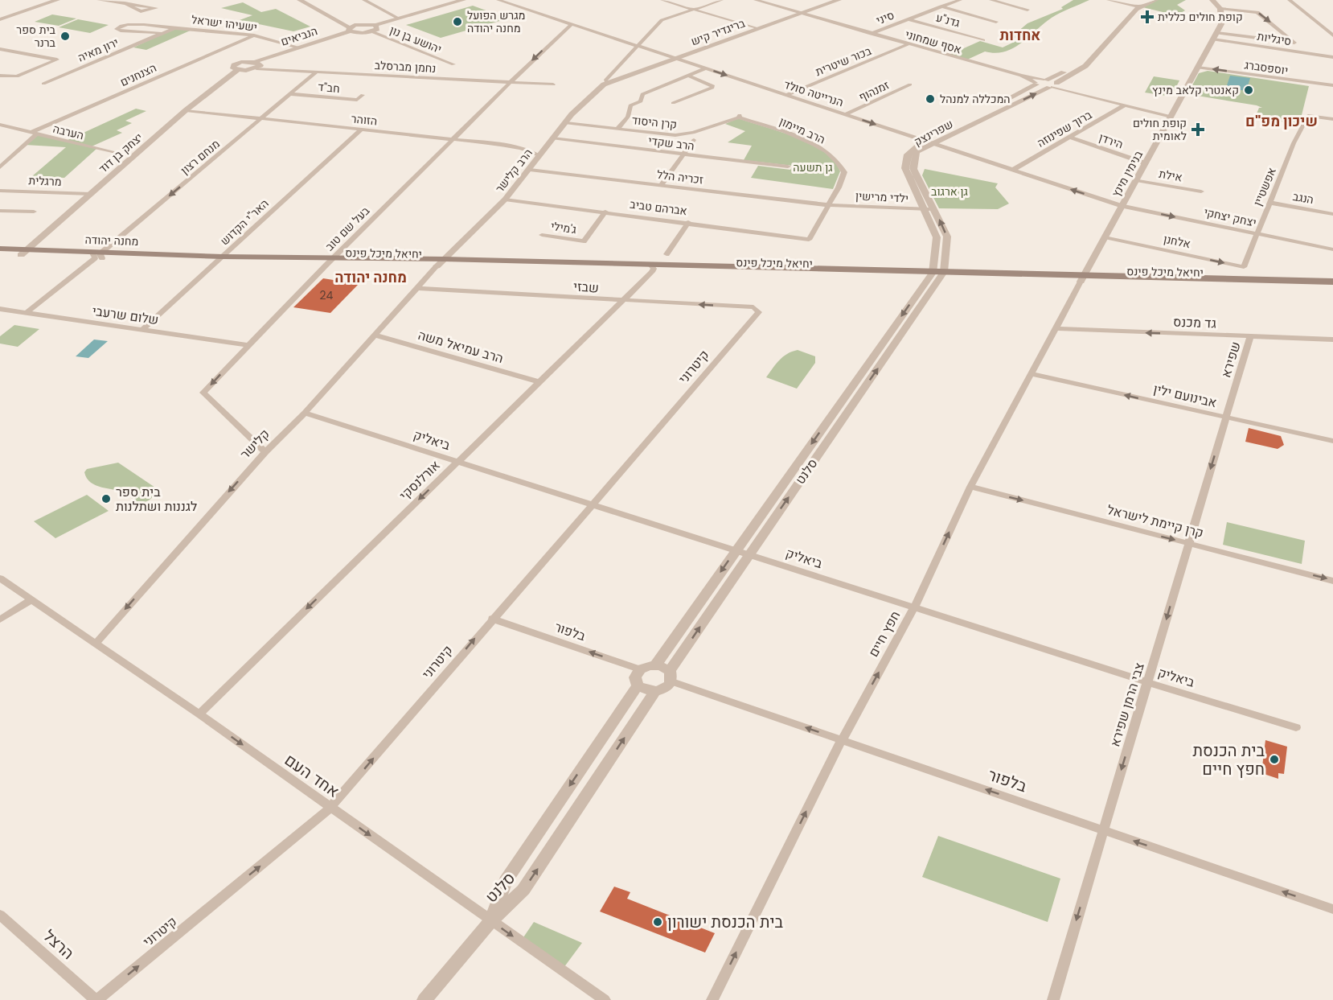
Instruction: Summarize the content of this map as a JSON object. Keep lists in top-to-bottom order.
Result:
{
  "streets": {
    "main road": ["מחנה יהודה", "יחיאל מיכל פינס"],
    "street": [
      "סיני",
      "גדנ\"ע",
      "ישעיהו ישראל",
      "בריגדיר קיש",
      "הנביאים",
      "סיגליות",
      "יהושע בן נון",
      "אסף שמחוני",
      "ירון מאיה",
      "בכור שיטרית",
      "נחמן מברסלב",
      "יוספסברג",
      "הצנחנים",
      "חב\"ד",
      "זמנהוף",
      "הנרייטה סולד",
      "הזוהר",
      "קרן היסוד",
      "ברוך שפינוזה",
      "הרב מיימון",
      "הערבה",
      "שפרינצק",
      "הירדן",
      "הרב שקדי",
      "יצחק בן דוד",
      "מנחם רצון",
      "הרב קלישר",
      "בנימין מינץ",
      "אילת",
      "זכריה הלל",
      "מרגלית",
      "אפשטיין",
      "ילדי מרישין",
      "הנגב",
      "אברהם טביב",
      "יצחק יצחקי",
      "האר\"י הקדוש",
      "ג'מילי",
      "בעל שם טוב",
      "אלחנן",
      "שבזי",
      "שלום שרעבי",
      "גד מכנס",
      "הרב עמיאל משה",
      "שפירא",
      "קיטרוני",
      "אבינועם ילין",
      "ביאליק",
      "קלישר",
      "סלנט",
      "אורלנסקי",
      "קרן קיימת לישראל",
      "בלפור",
      "חפץ חיים",
      "צבי הרמן שפירא",
      "אחד העם",
      "הרצל"
    ]
  },
  "crossings": [
    ["סיני", "גדנ\"ע"],
    ["סיני", "אסף שמחוני"],
    ["ישעיהו ישראל", "הנביאים"],
    ["ישעיהו ישראל", "ירון מאיה"],
    ["ישעיהו ישראל", "הצנחנים"],
    ["בריגדיר קיש", "אסף שמחוני"],
    ["בריגדיר קיש", "הנרייטה סולד"],
    ["בריגדיר קיש", "הרב קלישר"],
    ["הנביאים", "נחמן מברסלב"],
    ["הנביאים", "יצחק בן דוד"],
    ["סיגליות", "בנימין מינץ"],
    ["אסף שמחוני", "בכור שיטרית"],
    ["אסף שמחוני", "ברוך שפינוזה"],
    ["אסף שמחוני", "שפרינצק"],
    ["אסף שמחוני", "בנימין מינץ"],
    ["בכור שיטרית", "הנרייטה סולד"],
    ["נחמן מברסלב", "מנחם רצון"],
    ["נחמן מברסלב", "בעל שם טוב"],
    ["יוספסברג", "בנימין מינץ"],
    ["הצנחנים", "הערבה"],
    ["חב\"ד", "מנחם רצון"],
    ["זמנהוף", "הנרייטה סולד"],
    ["הנרייטה סולד", "ברוך שפינוזה"],
    ["הנרייטה סולד", "שפרינצק"],
    ["הנרייטה סולד", "בנימין מינץ"],
    ["הנרייטה סולד", "יצחק יצחקי"],
    ["הנרייטה סולד", "בעל שם טוב"],
    ["הזוהר", "יצחק בן דוד"],
    ["הזוהר", "מנחם רצון"],
    ["הזוהר", "הרב קלישר"],
    ["הזוהר", "האר\"י הקדוש"],
    ["הזוהר", "בעל שם טוב"],
    ["קרן היסוד", "הרב מיימון"],
    ["קרן היסוד", "הרב קלישר"],
    ["ברוך שפינוזה", "הירדן"],
    ["הרב מיימון", "זכריה הלל"],
    ["הרב מיימון", "ילדי מרישין"],
    ["הרב מיימון", "אברהם טביב"],
    ["הערבה", "יצחק בן דוד"],
    ["שפרינצק", "ילדי מרישין"],
    ["שפרינצק", "יחיאל מיכל פינס"],
    ["שפרינצק", "סלנט"],
    ["הירדן", "בנימין מינץ"],
    ["הרב שקדי", "הרב קלישר"],
    ["יצחק בן דוד", "מרגלית"],
    ["יצחק בן דוד", "מחנה יהודה"],
    ["מנחם רצון", "מחנה יהודה"],
    ["מנחם רצון", "שלום שרעבי"],
    ["הרב קלישר", "זכריה הלל"],
    ["הרב קלישר", "אברהם טביב"],
    ["הרב קלישר", "יחיאל מיכל פינס"],
    ["הרב קלישר", "קלישר"],
    ["בנימין מינץ", "אילת"],
    ["בנימין מינץ", "יצחק יצחקי"],
    ["בנימין מינץ", "אלחנן"],
    ["בנימין מינץ", "יחיאל מיכל פינס"],
    ["בנימין מינץ", "חפץ חיים"],
    ["זכריה הלל", "ילדי מרישין"],
    ["זכריה הלל", "אברהם טביב"],
    ["אפשטיין", "הנגב"],
    ["אפשטיין", "יצחק יצחקי"],
    ["אפשטיין", "אלחנן"],
    ["ילדי מרישין", "אברהם טביב"],
    ["אברהם טביב", "ג'מילי"],
    ["האר\"י הקדוש", "מחנה יהודה"],
    ["האר\"י הקדוש", "יחיאל מיכל פינס"],
    ["האר\"י הקדוש", "שלום שרעבי"],
    ["בעל שם טוב", "יחיאל מיכל פינס"],
    ["בעל שם טוב", "שלום שרעבי"],
    ["בעל שם טוב", "קלישר"],
    ["מחנה יהודה", "יחיאל מיכל פינס"],
    ["יחיאל מיכל פינס", "קלישר"],
    ["יחיאל מיכל פינס", "סלנט"],
    ["יחיאל מיכל פינס", "אורלנסקי"],
    ["יחיאל מיכל פינס", "חפץ חיים"],
    ["שבזי", "קיטרוני"],
    ["שבזי", "קלישר"],
    ["שבזי", "אורלנסקי"],
    ["גד מכנס", "שפירא"],
    ["גד מכנס", "חפץ חיים"],
    ["הרב עמיאל משה", "קלישר"],
    ["הרב עמיאל משה", "אורלנסקי"],
    ["שפירא", "אבינועם ילין"],
    ["שפירא", "צבי הרמן שפירא"],
    ["קיטרוני", "ביאליק"],
    ["קיטרוני", "בלפור"],
    ["קיטרוני", "אחד העם"],
    ["קיטרוני", "הרצל"],
    ["אבינועם ילין", "חפץ חיים"],
    ["אבינועם ילין", "צבי הרמן שפירא"],
    ["ביאליק", "קלישר"],
    ["ביאליק", "סלנט"],
    ["ביאליק", "אורלנסקי"],
    ["ביאליק", "חפץ חיים"],
    ["ביאליק", "צבי הרמן שפירא"],
    ["קלישר", "אחד העם"],
    ["סלנט", "בלפור"],
    ["סלנט", "אחד העם"],
    ["אורלנסקי", "אחד העם"],
    ["קרן קיימת לישראל", "חפץ חיים"],
    ["קרן קיימת לישראל", "צבי הרמן שפירא"],
    ["בלפור", "חפץ חיים"],
    ["בלפור", "צבי הרמן שפירא"]
  ],
  "one_way": [
    "יוספסברג",
    "מנחם רצון",
    "יצחק יצחקי",
    "אלחנן",
    "שבזי",
    "גד מכנס",
    "קיטרוני",
    "אבינועם ילין",
    "קלישר",
    "אורלנסקי",
    "קרן קיימת לישראל",
    "בלפור",
    "חפץ חיים",
    "צבי הרמן שפירא",
    "אחד העם"
  ],
  "districts": ["אחדות", "שיכון מפ\"ם", "מחנה יהודה"],
  "parks": ["גן תשעה", "גן ארגוב"],
  "places": {
    "health": ["קופת חולים כללית", "קופת חולים לאומית"],
    "other": [
      "מגרש הפועל מחנה יהודה",
      "בית ספר ברנר",
      "קאנטרי קלאב מינץ",
      "המכללה למנהל",
      "בית ספר לגננות ושתלנות",
      "בית הכנסת חפץ חיים",
      "בית הכנסת ישורון"
    ]
  },
  "house_numbers": ["24"]
}
